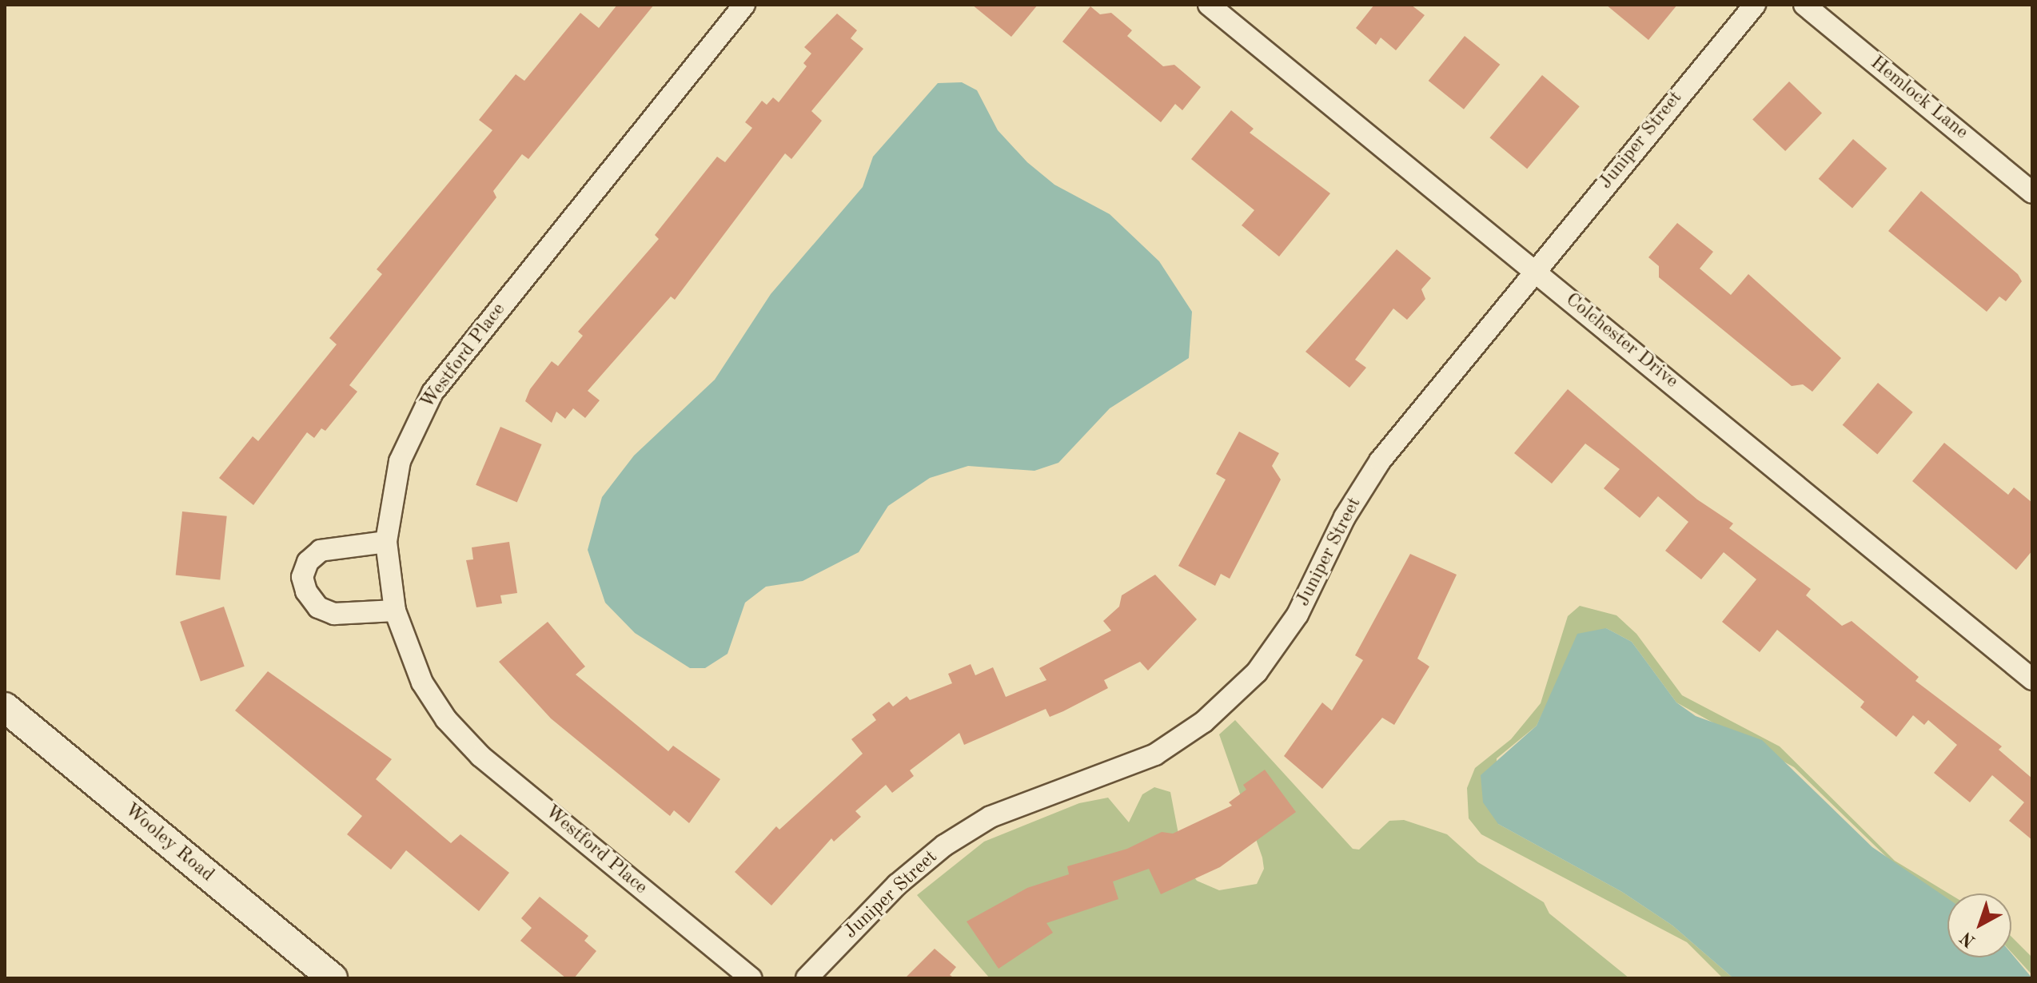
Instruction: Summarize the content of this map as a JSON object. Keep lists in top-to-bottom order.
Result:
{
  "streets": {
    "street": [
      "Hemlock Lane",
      "Juniper Street",
      "Colchester Drive",
      "Westford Place",
      "Wooley Road"
    ]
  },
  "crossings": [
    ["Juniper Street", "Colchester Drive"]
  ],
  "north": "bottom left"
}
